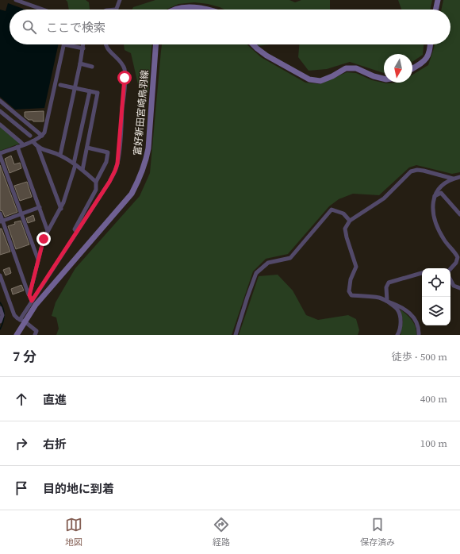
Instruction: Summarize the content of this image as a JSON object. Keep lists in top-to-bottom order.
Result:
{
  "streets": {
    "main road": ["富好新田宮崎鳥羽線"]
  },
  "north": "bottom",
  "page": {
    "search": "ここで検索",
    "heading": ["7 分", "徒歩 · 500 m"],
    "list": [
      ["直進", "400 m"],
      ["右折", "100 m"],
      "目的地に到着"
    ],
    "nav": ["地図", "経路", "保存済み"]
  }
}
